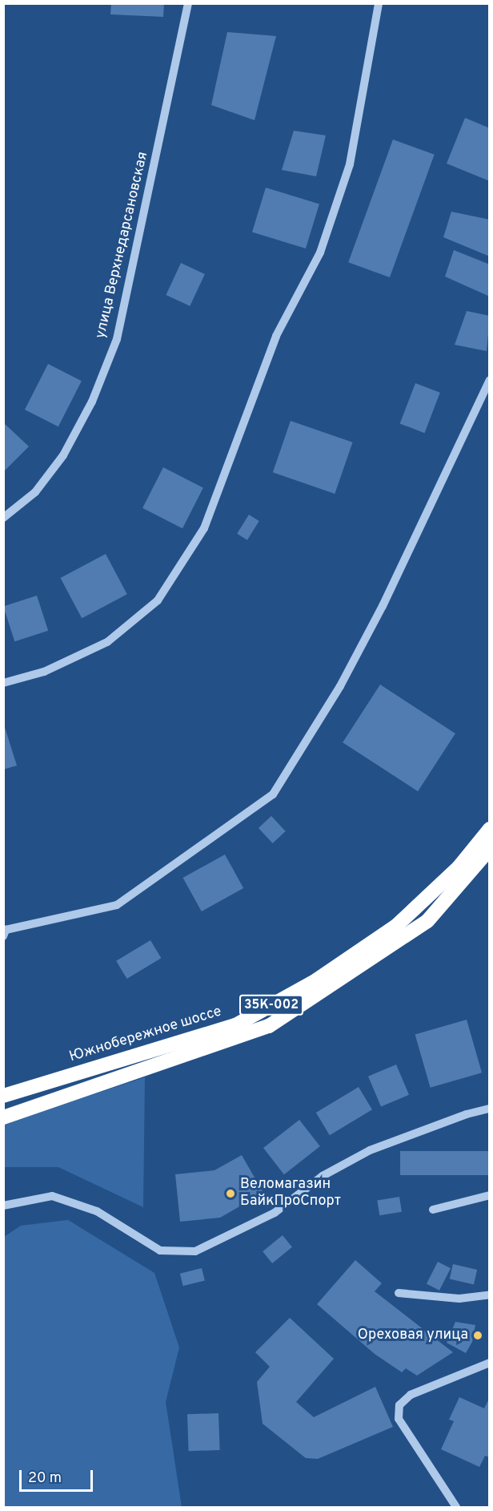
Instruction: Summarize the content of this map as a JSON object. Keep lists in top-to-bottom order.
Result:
{
  "streets": {
    "highway": ["35К-002", "Южнобережное шоссе"],
    "street": ["улица Верхнедарсановская"]
  },
  "places": ["Веломагазин БайкПроСпорт", "Ореховая улица"],
  "scale_bar": "20 m"
}
